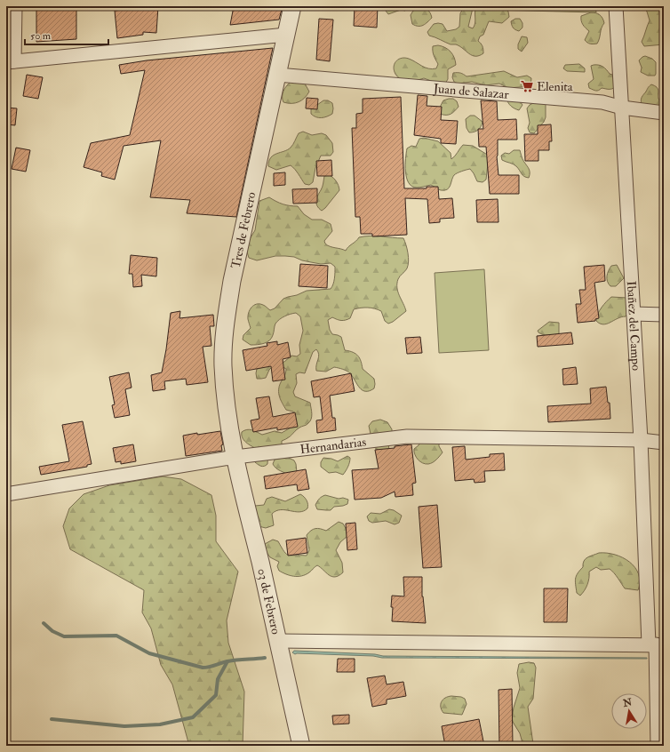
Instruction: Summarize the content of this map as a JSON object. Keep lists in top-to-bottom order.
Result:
{
  "streets": {
    "street": [
      "Juan de Salazar",
      "Tres de Febrero",
      "Ibañez del Campo",
      "Hernandarias",
      "03 de Febrero"
    ]
  },
  "crossings": [
    ["Juan de Salazar", "Tres de Febrero"],
    ["Juan de Salazar", "Ibañez del Campo"],
    ["Tres de Febrero", "Hernandarias"],
    ["Tres de Febrero", "03 de Febrero"],
    ["Ibañez del Campo", "Hernandarias"],
    ["Hernandarias", "03 de Febrero"]
  ],
  "places": {
    "supermarket": ["Elenita"]
  },
  "scale_bar": "50 m",
  "north": "top"
}
